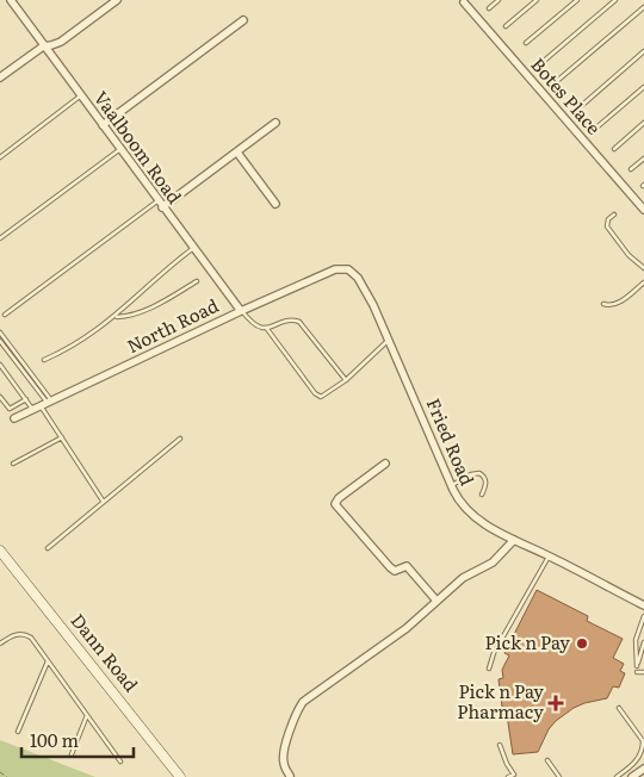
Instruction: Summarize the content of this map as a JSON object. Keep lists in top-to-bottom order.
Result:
{
  "streets": {
    "main road": ["Dann Road"],
    "street": [
      "Botes Place",
      "Vaalboom Road",
      "North Road",
      "Fried Road"
    ]
  },
  "crossings": [
    ["Vaalboom Road", "North Road"],
    ["North Road", "Fried Road"]
  ],
  "places": {
    "other": ["Pick n Pay"],
    "health": ["Pick n Pay Pharmacy"]
  },
  "scale_bar": "100 m"
}
